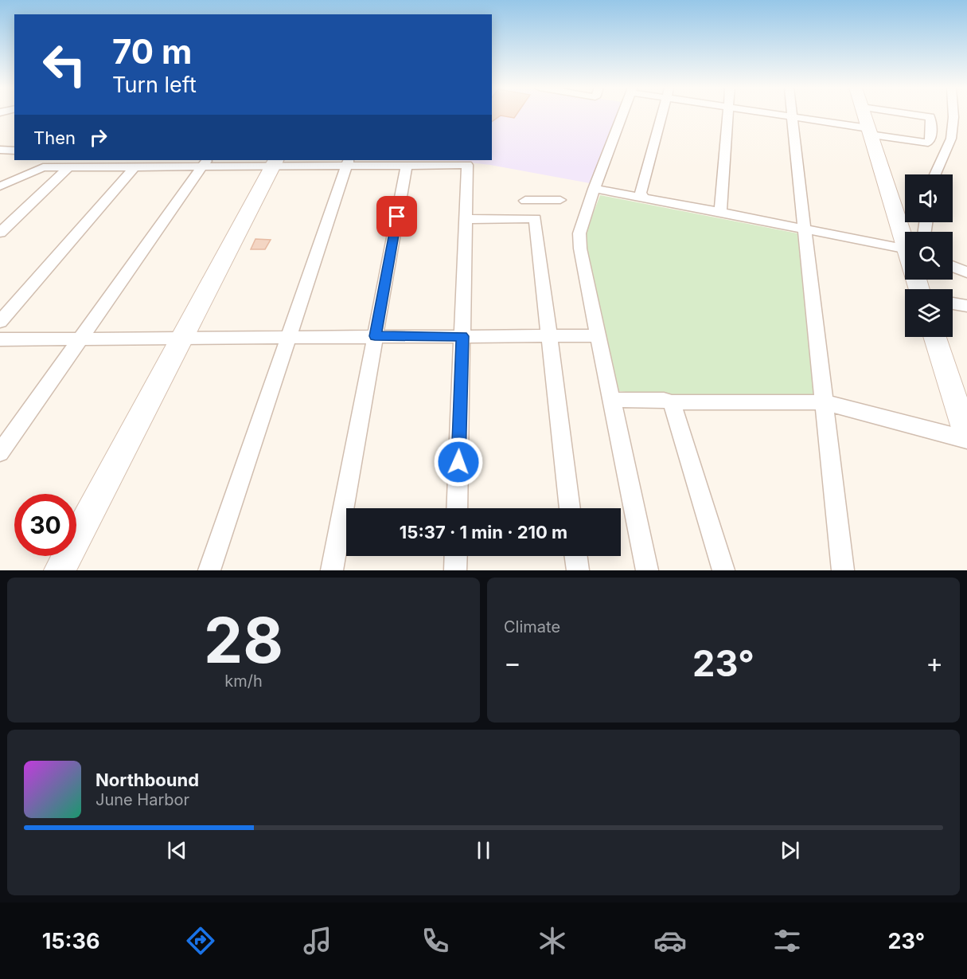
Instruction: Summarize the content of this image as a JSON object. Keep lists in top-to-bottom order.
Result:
{
  "page": {
    "turn": ["70 m", "Turn left"],
    "then": "Then",
    "limit": "30",
    "trip": "15:37 · 1 min · 210 m",
    "tile": [
      ["28", "km/h"],
      "Climate"
    ],
    "heat": ["−", "23°", "+"],
    "song": ["Northbound", "June Harbor"],
    "tabs": ["15:36", "23°"]
  }
}
